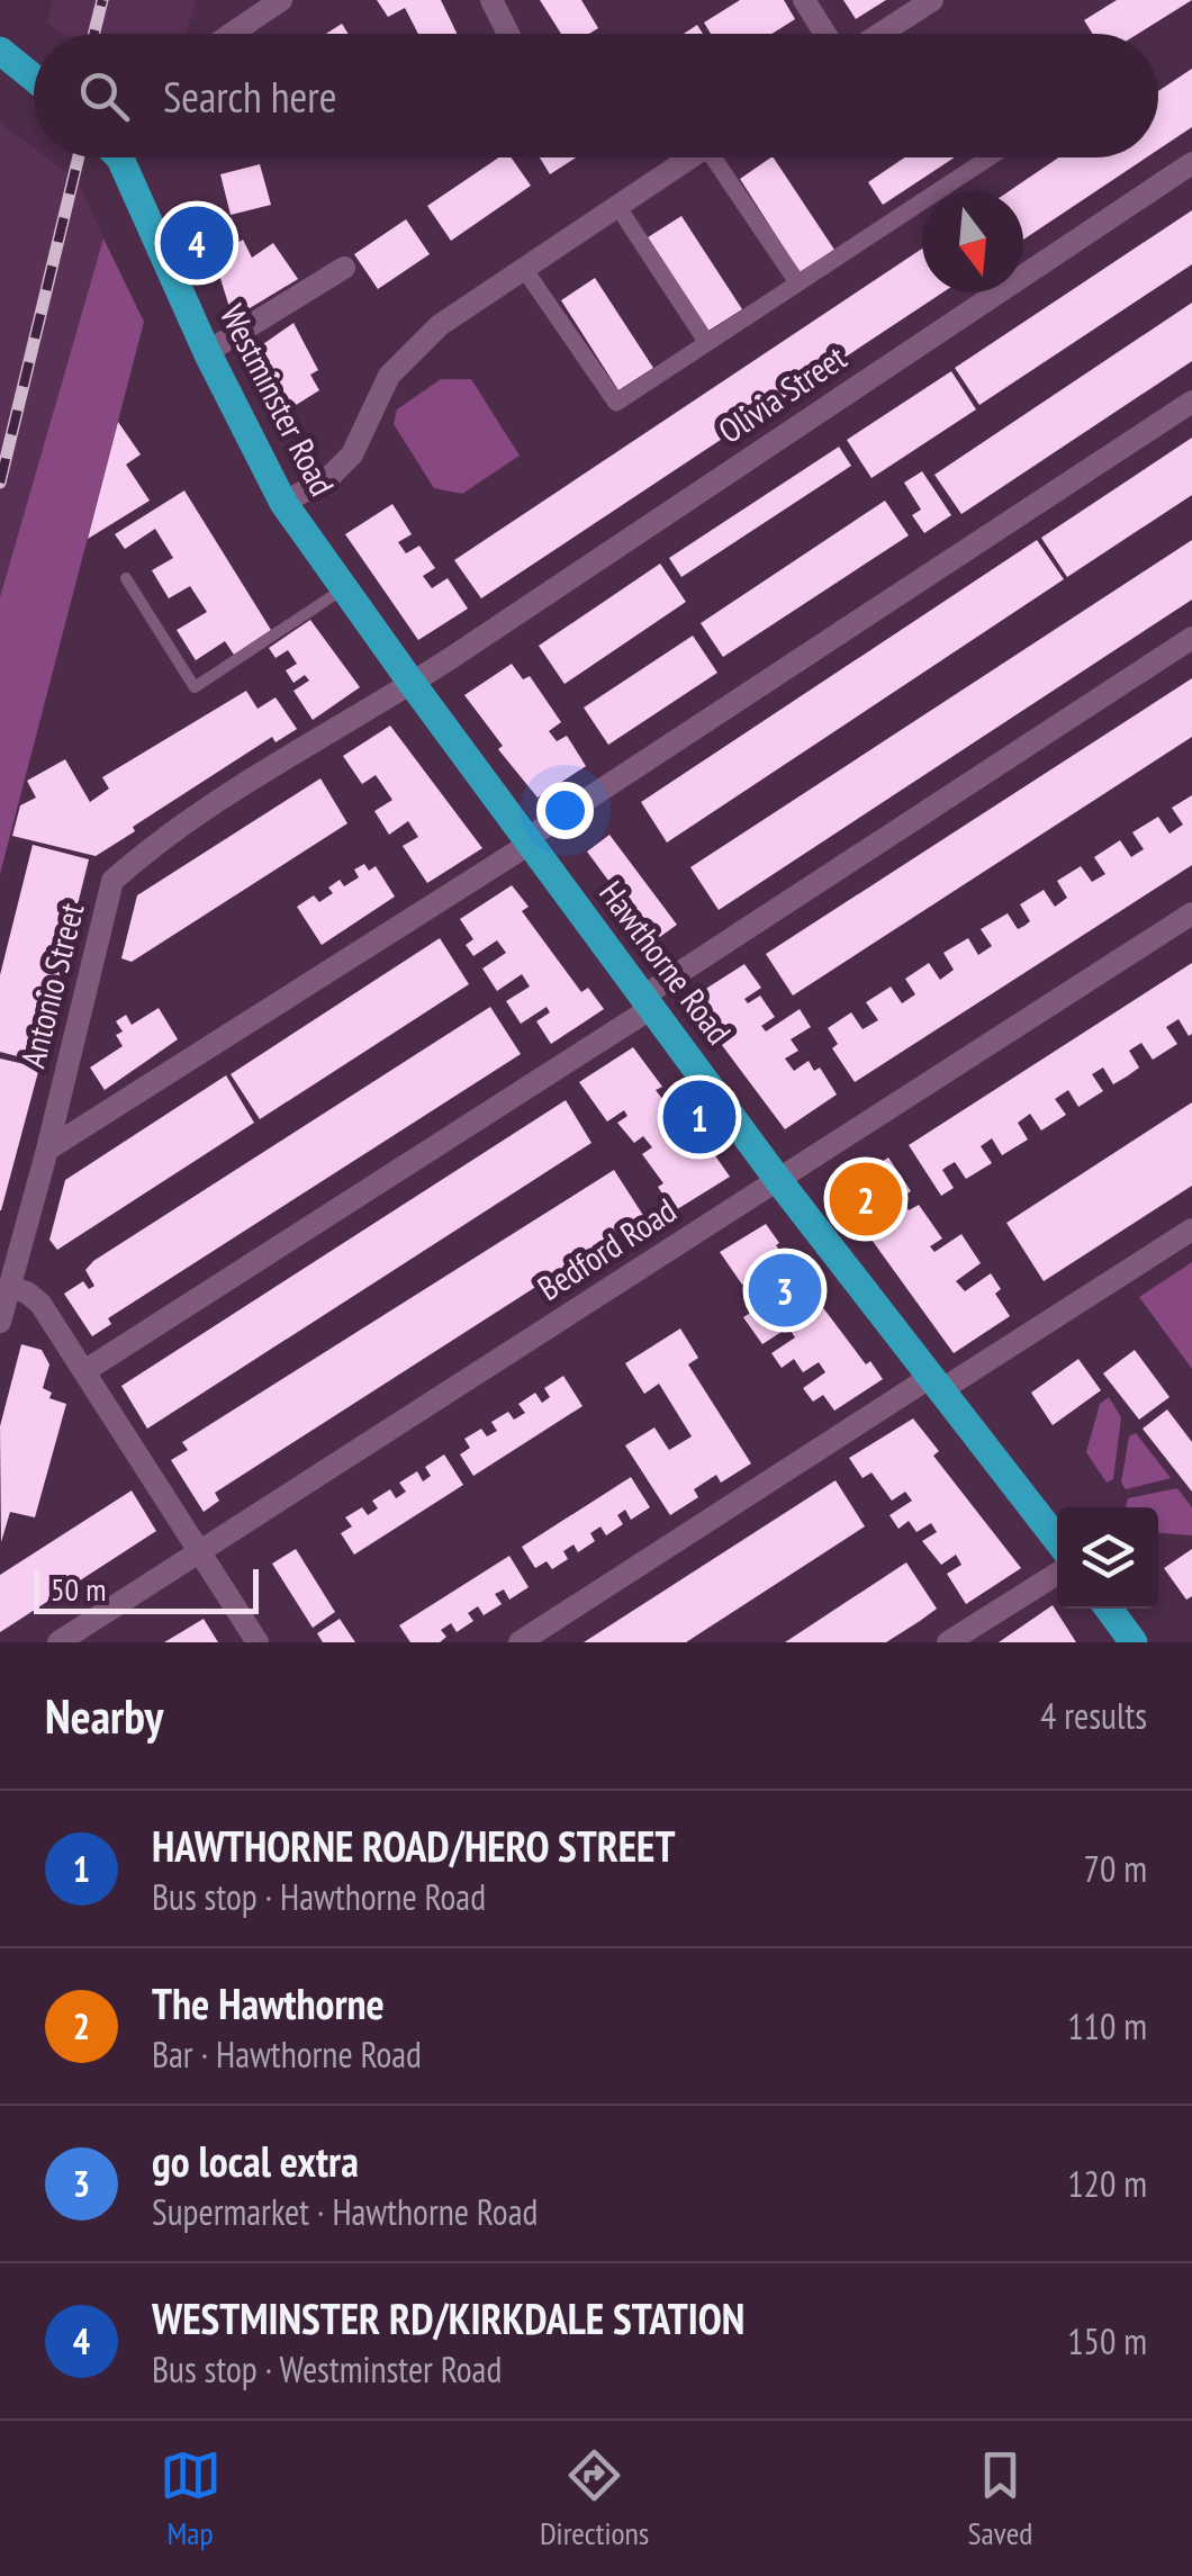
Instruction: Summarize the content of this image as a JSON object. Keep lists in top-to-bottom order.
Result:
{
  "streets": {
    "main road": ["Westminster Road", "Hawthorne Road"],
    "street": ["Olivia Street", "Antonio Street", "Bedford Road"]
  },
  "crossings": [
    ["Olivia Street", "Westminster Road"],
    ["Olivia Street", "Hawthorne Road"],
    ["Olivia Street", "Antonio Street"],
    ["Westminster Road", "Hawthorne Road"],
    ["Westminster Road", "Antonio Street"],
    ["Hawthorne Road", "Antonio Street"],
    ["Hawthorne Road", "Bedford Road"]
  ],
  "scale_bar": "50 m",
  "north": "bottom",
  "page": {
    "search": "Search here",
    "pins": [
      "4",
      "1",
      "2",
      "3"
    ],
    "scale": "50 m",
    "heading": ["Nearby", "4 results"],
    "list": [
      {
        "mark": "1",
        "name": "HAWTHORNE ROAD/HERO STREET",
        "note": "Bus stop · Hawthorne Road",
        "value": "70 m"
      },
      {
        "mark": "2",
        "name": "The Hawthorne",
        "note": "Bar · Hawthorne Road",
        "value": "110 m"
      },
      {
        "mark": "3",
        "name": "go local extra",
        "note": "Supermarket · Hawthorne Road",
        "value": "120 m"
      },
      {
        "mark": "4",
        "name": "WESTMINSTER RD/KIRKDALE STATION",
        "note": "Bus stop · Westminster Road",
        "value": "150 m"
      }
    ],
    "nav": ["Map", "Directions", "Saved"]
  }
}
